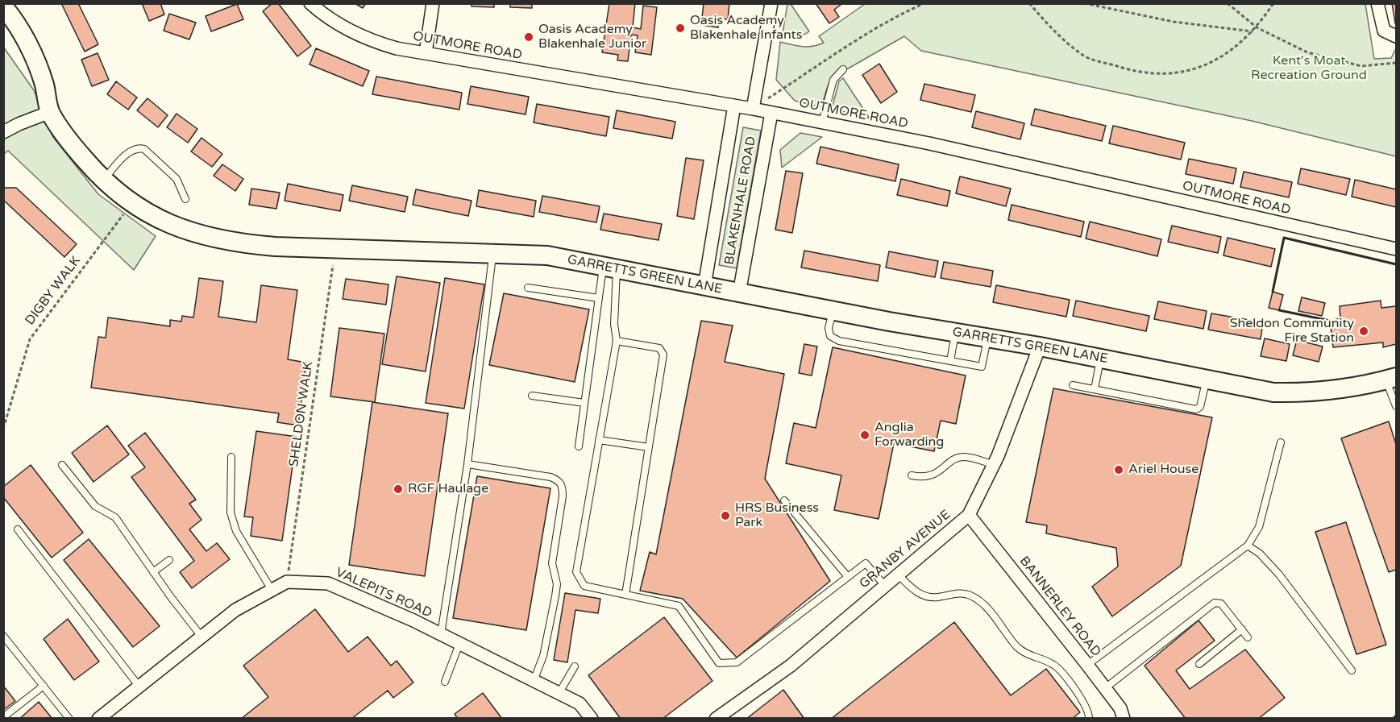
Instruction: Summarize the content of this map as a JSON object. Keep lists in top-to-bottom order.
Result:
{
  "streets": {
    "street": [
      "OUTMORE ROAD",
      "BLAKENHALE ROAD",
      "GARRETTS GREEN LANE",
      "GRANBY AVENUE",
      "VALEPITS ROAD",
      "BANNERLEY ROAD"
    ],
    "path": ["DIGBY WALK", "SHELDON WALK"]
  },
  "crossings": [
    ["OUTMORE ROAD", "BLAKENHALE ROAD"],
    ["BLAKENHALE ROAD", "GARRETTS GREEN LANE"],
    ["GARRETTS GREEN LANE", "DIGBY WALK"],
    ["GARRETTS GREEN LANE", "SHELDON WALK"],
    ["GARRETTS GREEN LANE", "GRANBY AVENUE"],
    ["SHELDON WALK", "VALEPITS ROAD"],
    ["GRANBY AVENUE", "BANNERLEY ROAD"]
  ],
  "parks": ["Kent's Moat Recreation Ground"],
  "places": [
    "Oasis Academy Blakenhale Infants",
    "Oasis Academy Blakenhale Junior",
    "Sheldon Community Fire Station",
    "Anglia Forwarding",
    "Ariel House",
    "RGF Haulage",
    "HRS Business Park"
  ]
}
